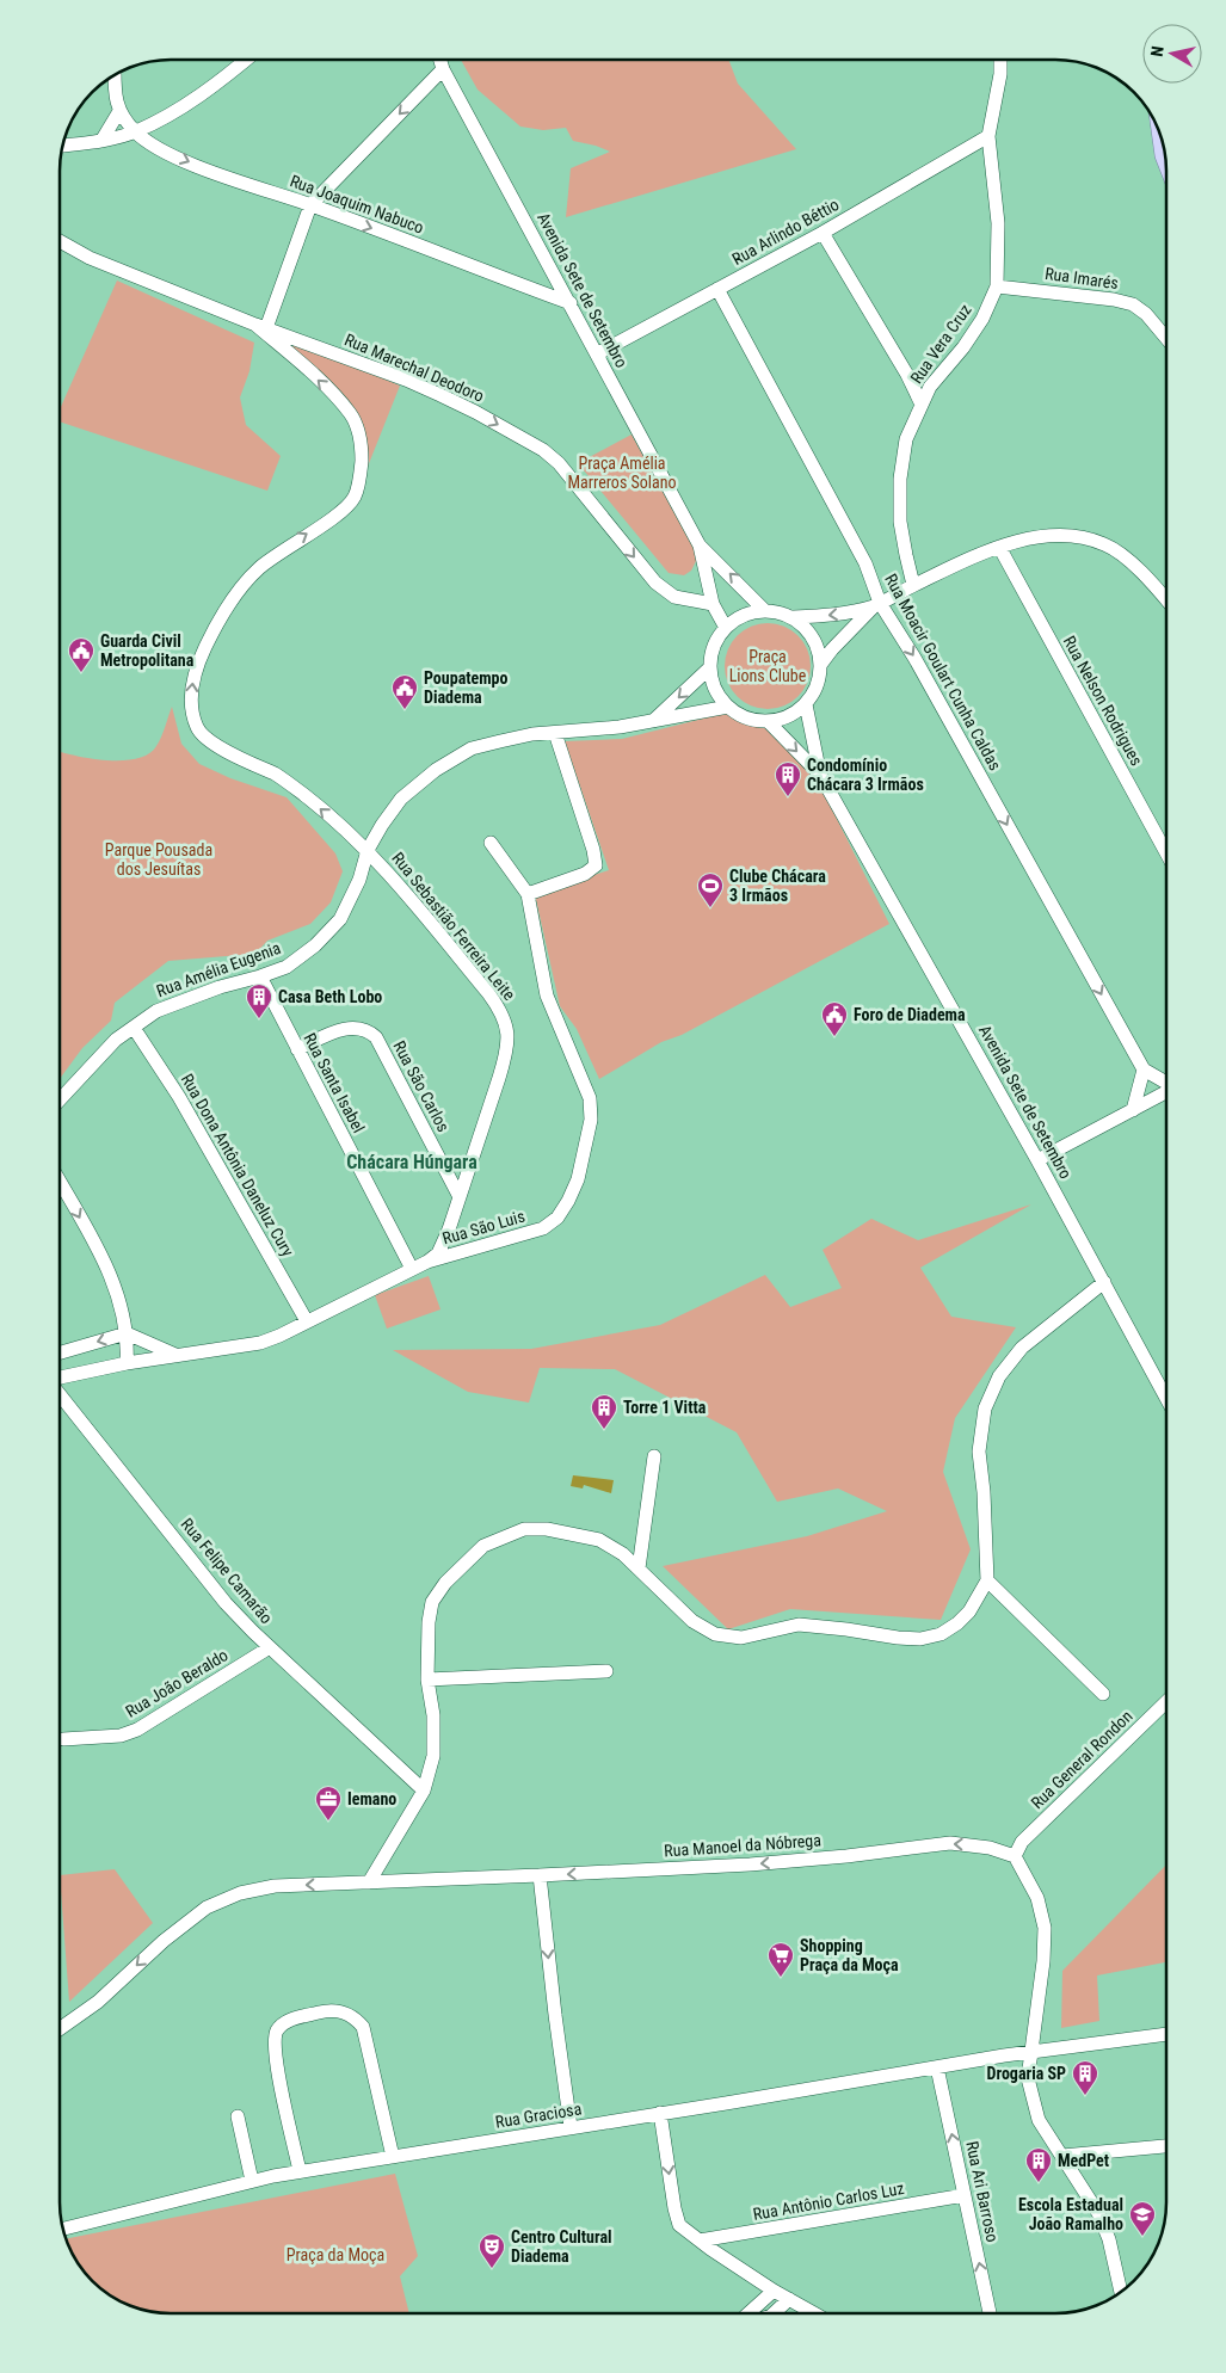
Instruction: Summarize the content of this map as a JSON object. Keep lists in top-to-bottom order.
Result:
{
  "streets": {
    "street": [
      "Rua Joaquim Nabuco",
      "Rua Arlindo Béttio",
      "Rua Imarés",
      "Avenida Sete de Setembro",
      "Rua Vera Cruz",
      "Rua Marechal Deodoro",
      "Rua Moacir Goulart Cunha Caldas",
      "Rua Nelson Rodrigues",
      "Rua Sebastião Ferreira Leite",
      "Rua Amélia Eugenia",
      "Rua Santa Isabel",
      "Rua São Carlos",
      "Rua Dona Antônia Daneluz Cury",
      "Rua São Luis",
      "Rua Felipe Camarão",
      "Rua João Beraldo",
      "Rua General Rondon",
      "Rua Manoel da Nóbrega",
      "Rua Graciosa",
      "Rua Ari Barroso",
      "Rua Antônio Carlos Luz"
    ]
  },
  "crossings": [
    ["Rua Joaquim Nabuco", "Avenida Sete de Setembro"],
    ["Rua Arlindo Béttio", "Avenida Sete de Setembro"],
    ["Rua Arlindo Béttio", "Rua Vera Cruz"],
    ["Rua Arlindo Béttio", "Rua Moacir Goulart Cunha Caldas"],
    ["Rua Imarés", "Rua Vera Cruz"],
    ["Avenida Sete de Setembro", "Rua Marechal Deodoro"],
    ["Avenida Sete de Setembro", "Rua Amélia Eugenia"],
    ["Rua Marechal Deodoro", "Rua Sebastião Ferreira Leite"],
    ["Rua Sebastião Ferreira Leite", "Rua Amélia Eugenia"],
    ["Rua Sebastião Ferreira Leite", "Rua São Carlos"],
    ["Rua Sebastião Ferreira Leite", "Rua São Luis"],
    ["Rua Amélia Eugenia", "Rua Santa Isabel"],
    ["Rua Amélia Eugenia", "Rua Dona Antônia Daneluz Cury"],
    ["Rua Santa Isabel", "Rua São Carlos"],
    ["Rua Santa Isabel", "Rua São Luis"],
    ["Rua Dona Antônia Daneluz Cury", "Rua São Luis"],
    ["Rua Felipe Camarão", "Rua João Beraldo"],
    ["Rua General Rondon", "Rua Manoel da Nóbrega"],
    ["Rua Graciosa", "Rua Ari Barroso"],
    ["Rua Ari Barroso", "Rua Antônio Carlos Luz"]
  ],
  "one_way": [
    "Rua Joaquim Nabuco",
    "Rua Marechal Deodoro",
    "Rua Moacir Goulart Cunha Caldas",
    "Rua Manoel da Nóbrega"
  ],
  "districts": ["Chácara Húngara"],
  "parks": [
    "Praça Amélia Marreros Solano",
    "Praça Lions Clube",
    "Parque Pousada dos Jesuítas",
    "Praça da Moça"
  ],
  "places": {
    "public building": ["Guarda Civil Metropolitana", "Poupatempo Diadema", "Foro de Diadema"],
    "building": [
      "Condomínio Chácara 3 Irmãos",
      "Casa Beth Lobo",
      "Torre 1 Vitta",
      "Drogaria SP",
      "MedPet"
    ],
    "sports": ["Clube Chácara 3 Irmãos"],
    "office": ["Iemano"],
    "supermarket": ["Shopping Praça da Moça"],
    "school or university": ["Escola Estadual João Ramalho"],
    "theatre": ["Centro Cultural Diadema"]
  },
  "north": "left"
}
